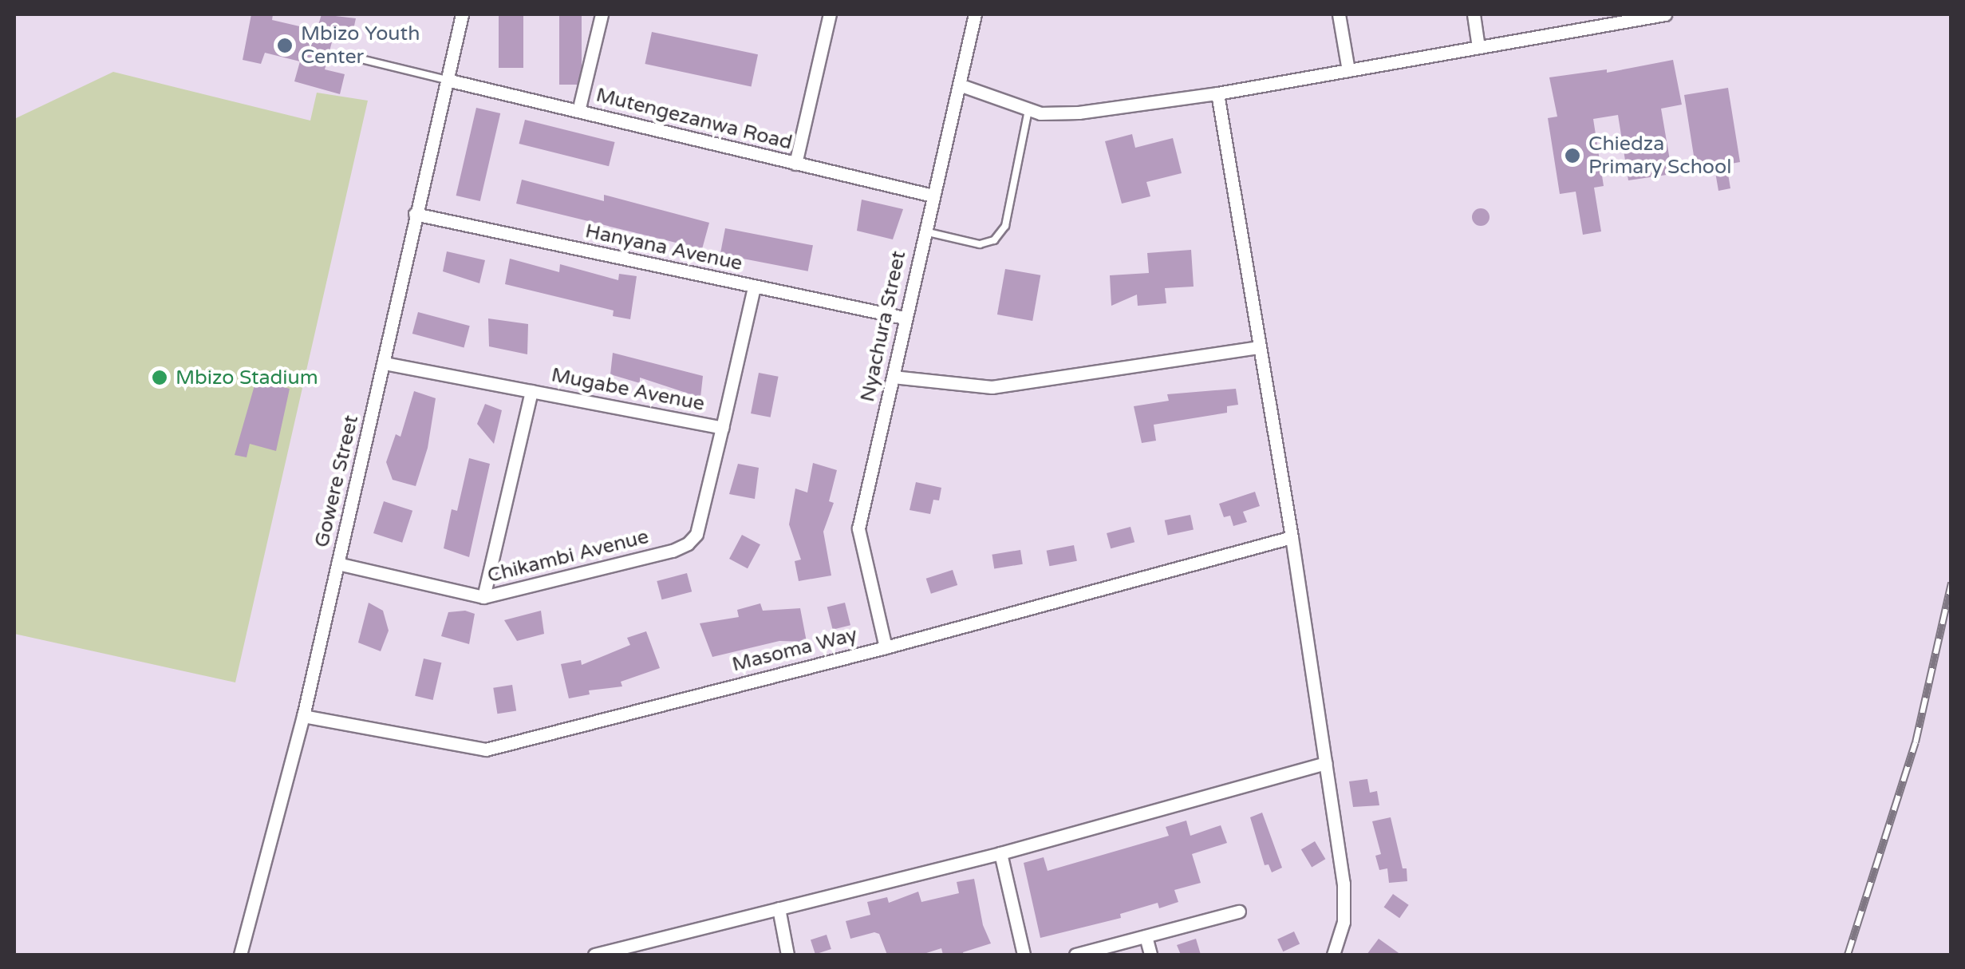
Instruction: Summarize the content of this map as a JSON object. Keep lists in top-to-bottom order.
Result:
{
  "streets": {
    "street": [
      "Mutengezanwa Road",
      "Hanyana Avenue",
      "Nyachura Street",
      "Mugabe Avenue",
      "Gowere Street",
      "Chikambi Avenue",
      "Masoma Way"
    ]
  },
  "crossings": [
    ["Mutengezanwa Road", "Nyachura Street"],
    ["Mutengezanwa Road", "Gowere Street"],
    ["Hanyana Avenue", "Nyachura Street"],
    ["Hanyana Avenue", "Mugabe Avenue"],
    ["Hanyana Avenue", "Gowere Street"],
    ["Nyachura Street", "Masoma Way"],
    ["Mugabe Avenue", "Gowere Street"],
    ["Mugabe Avenue", "Chikambi Avenue"],
    ["Gowere Street", "Chikambi Avenue"],
    ["Gowere Street", "Masoma Way"]
  ],
  "places": ["Mbizo Youth Center", "Chiedza Primary School", "Mbizo Stadium"]
}
